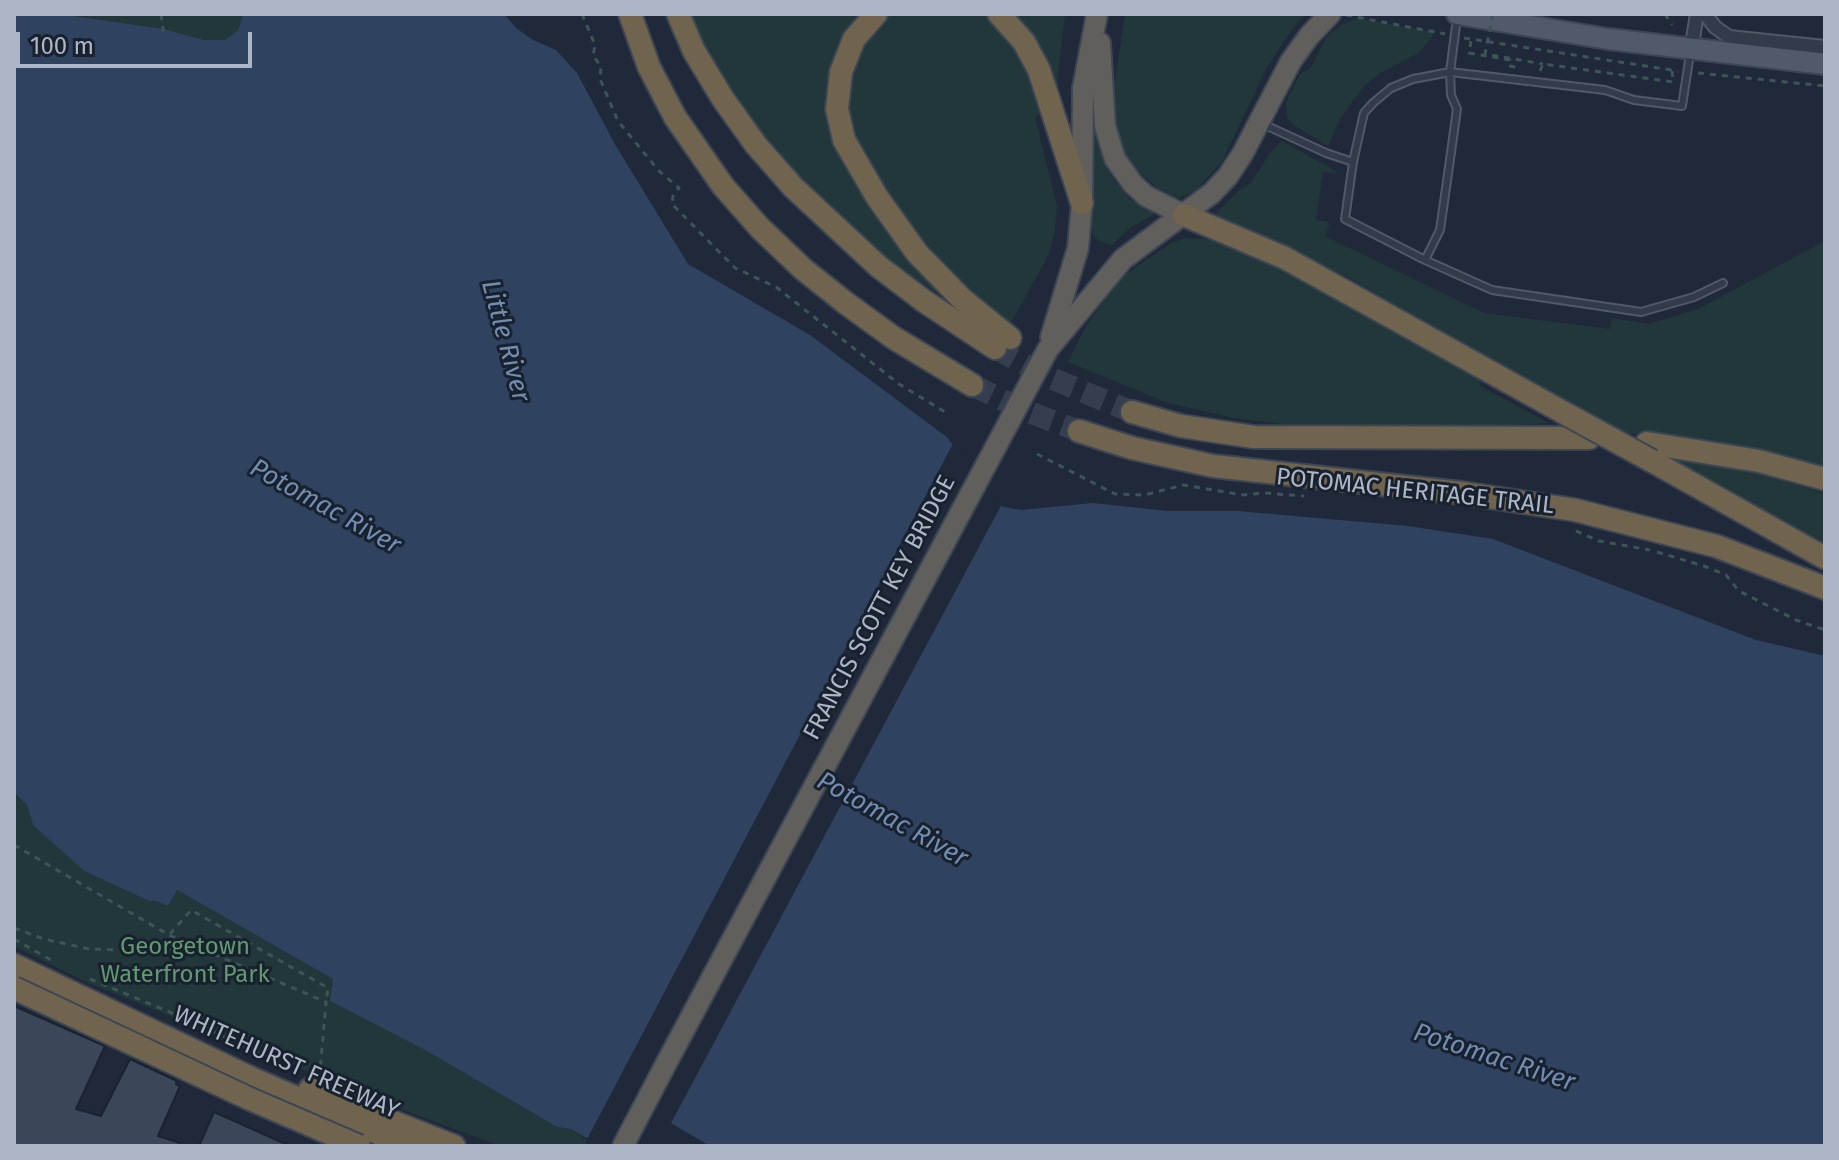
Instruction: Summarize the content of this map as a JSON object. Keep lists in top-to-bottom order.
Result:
{
  "streets": {
    "highway": ["FRANCIS SCOTT KEY BRIDGE", "WHITEHURST FREEWAY"],
    "path": ["POTOMAC HERITAGE TRAIL"]
  },
  "water": ["Little River", "Potomac River"],
  "parks": ["Georgetown Waterfront Park"],
  "scale_bar": "100 m"
}
